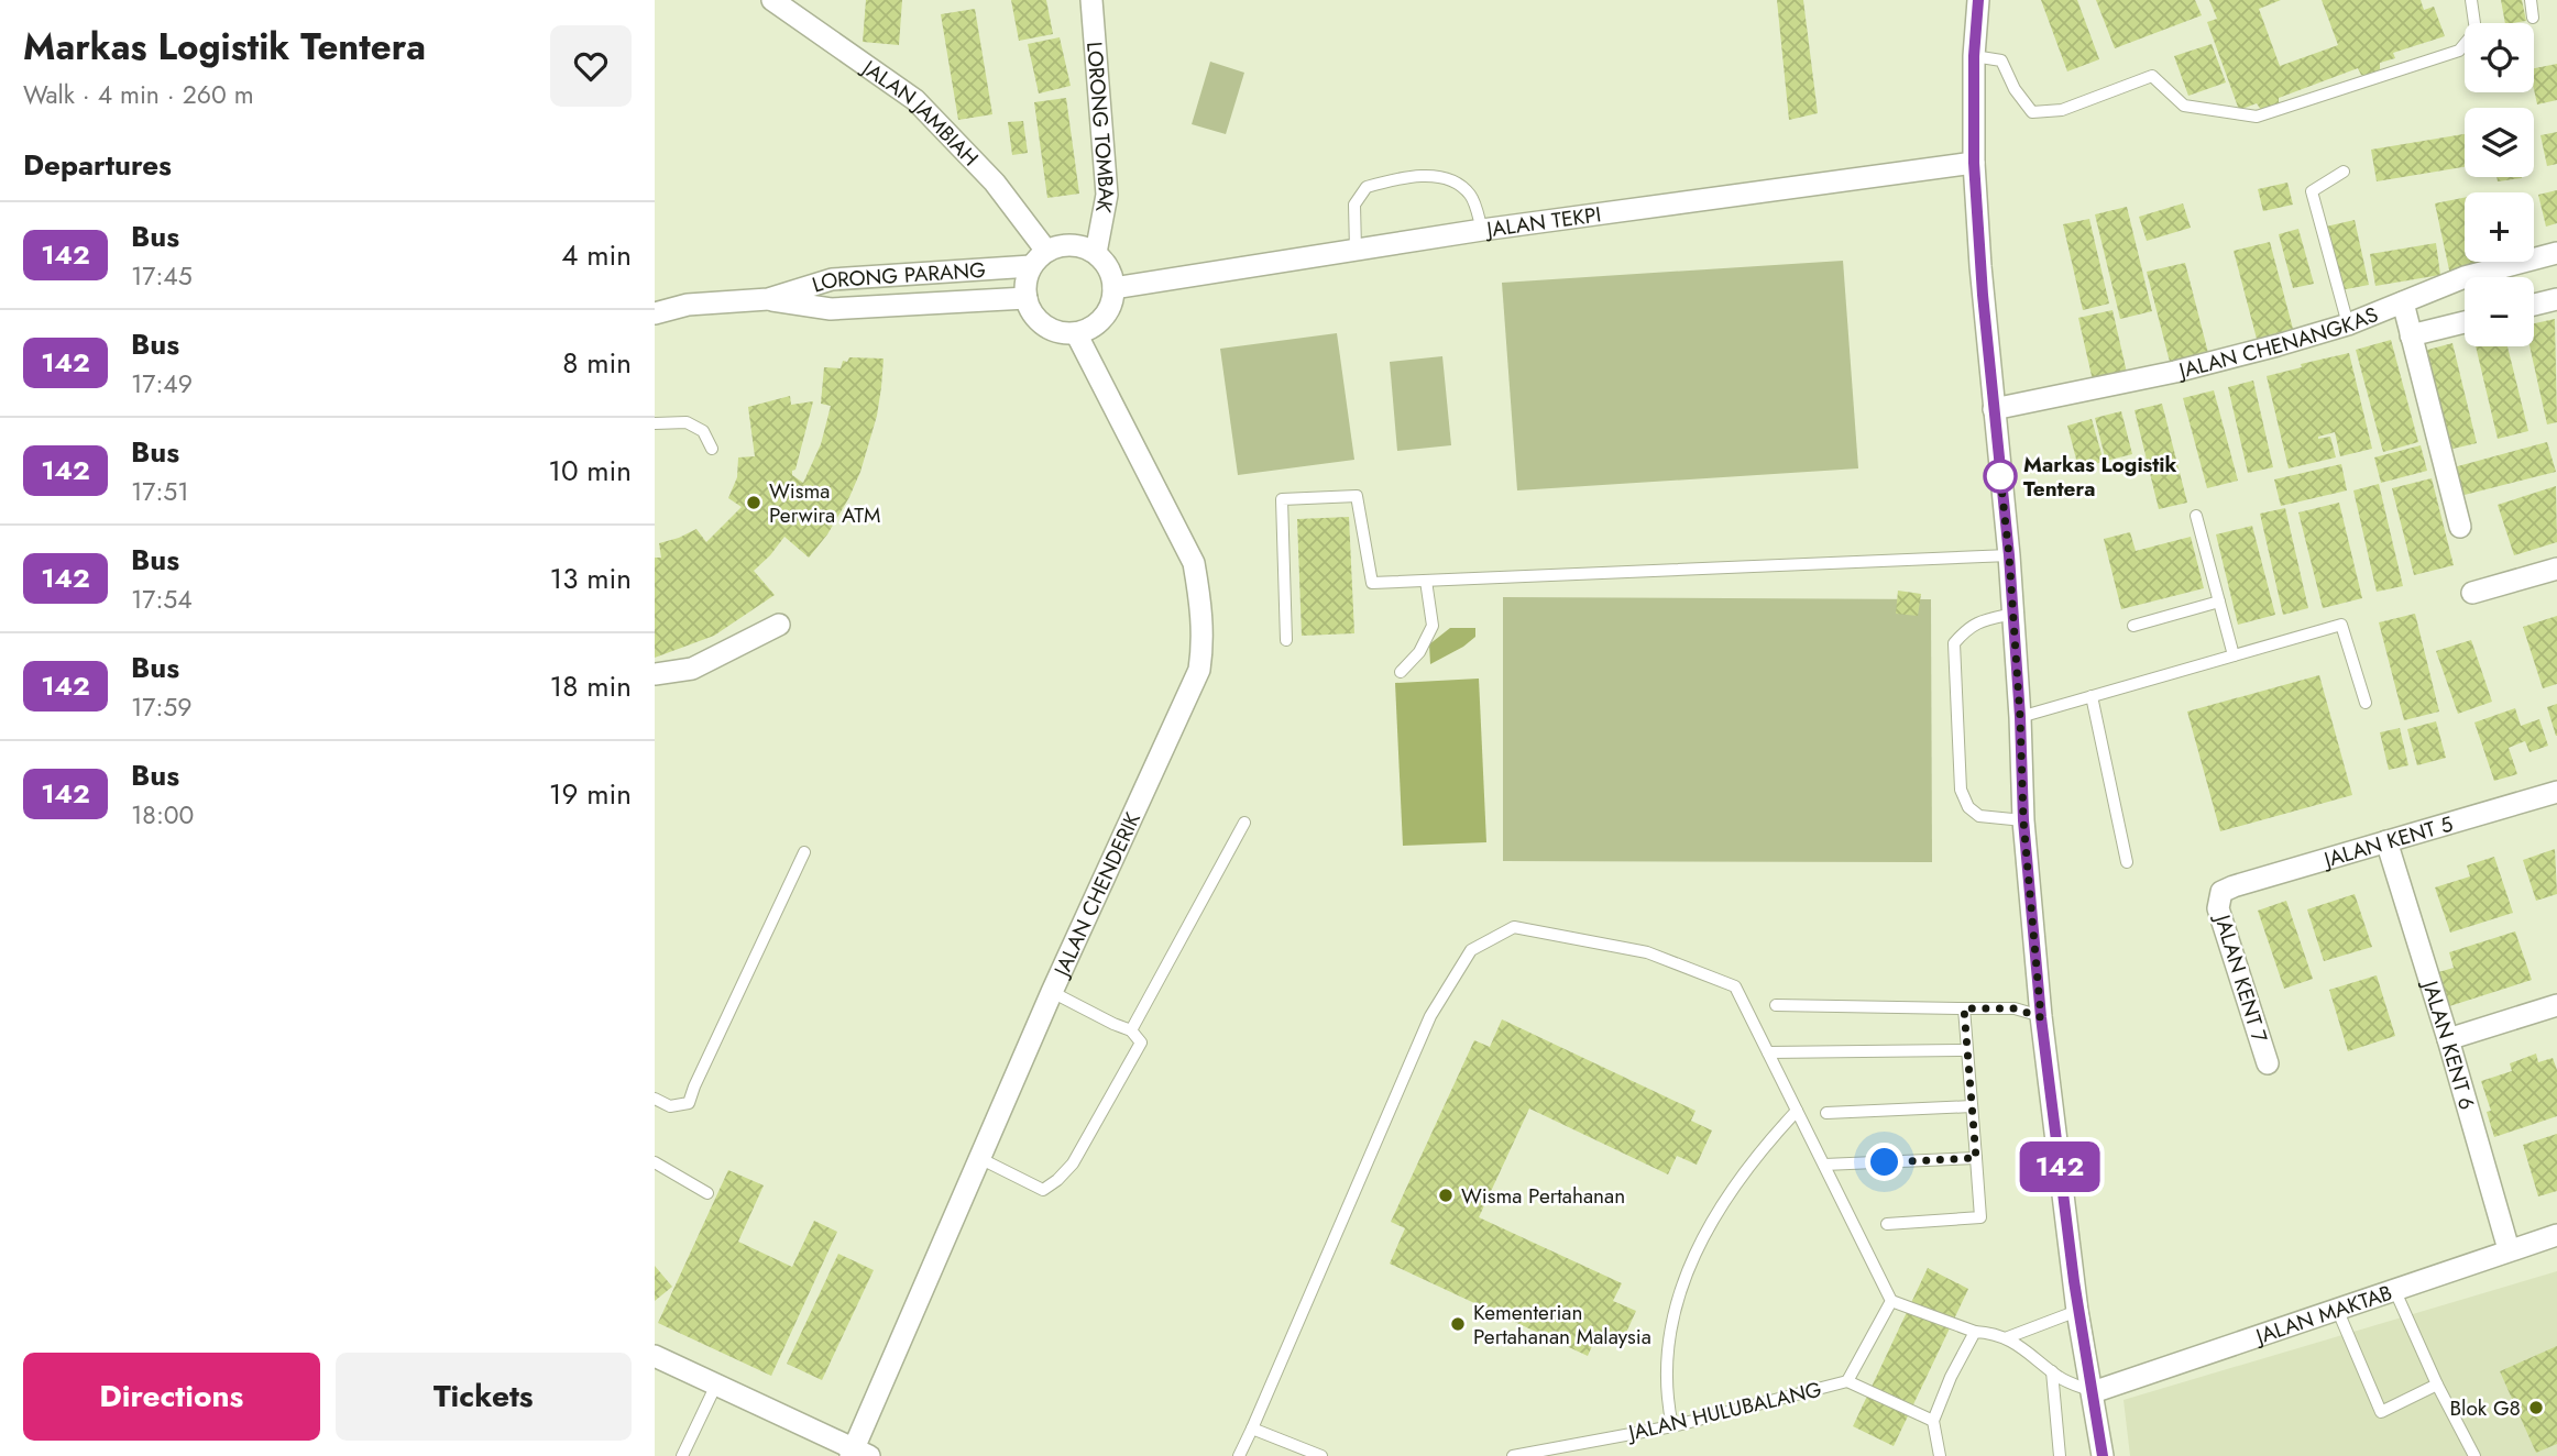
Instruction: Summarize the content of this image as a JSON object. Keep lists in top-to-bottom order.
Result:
{
  "streets": {
    "street": [
      "JALAN JAMBIAH",
      "LORONG TOMBAK",
      "JALAN TEKPI",
      "LORONG PARANG",
      "JALAN CHENANGKAS",
      "JALAN KENT 5",
      "JALAN CHENDERIK",
      "JALAN KENT 7",
      "JALAN KENT 6",
      "JALAN MAKTAB"
    ],
    "lane": ["JALAN HULUBALANG"]
  },
  "crossings": [
    ["JALAN JAMBIAH", "LORONG TOMBAK"],
    ["JALAN JAMBIAH", "JALAN TEKPI"],
    ["JALAN JAMBIAH", "LORONG PARANG"],
    ["JALAN JAMBIAH", "JALAN CHENDERIK"],
    ["LORONG TOMBAK", "JALAN TEKPI"],
    ["LORONG TOMBAK", "LORONG PARANG"],
    ["LORONG TOMBAK", "JALAN CHENDERIK"],
    ["JALAN TEKPI", "LORONG PARANG"],
    ["JALAN TEKPI", "JALAN CHENDERIK"],
    ["LORONG PARANG", "JALAN CHENDERIK"],
    ["JALAN KENT 5", "JALAN KENT 7"],
    ["JALAN KENT 5", "JALAN KENT 6"],
    ["JALAN KENT 6", "JALAN MAKTAB"]
  ],
  "places": [
    "Markas Logistik Tentera",
    "Wisma Perwira ATM",
    "Wisma Pertahanan",
    "Kementerian Pertahanan Malaysia",
    "Blok G8"
  ],
  "lines": ["bus line 142"],
  "page": {
    "heading": [
      ["Markas Logistik Tentera", "Walk · 4 min · 260 m"],
      "Departures"
    ],
    "on_map": "142",
    "map_buttons": ["+", "−"],
    "list": [
      {
        "mark": "142",
        "name": "Bus",
        "note": "17:45",
        "value": "4 min"
      },
      {
        "mark": "142",
        "name": "Bus",
        "note": "17:49",
        "value": "8 min"
      },
      {
        "mark": "142",
        "name": "Bus",
        "note": "17:51",
        "value": "10 min"
      },
      {
        "mark": "142",
        "name": "Bus",
        "note": "17:54",
        "value": "13 min"
      },
      {
        "mark": "142",
        "name": "Bus",
        "note": "17:59",
        "value": "18 min"
      },
      {
        "mark": "142",
        "name": "Bus",
        "note": "18:00",
        "value": "19 min"
      }
    ],
    "buttons": ["Directions", "Tickets"]
  }
}
